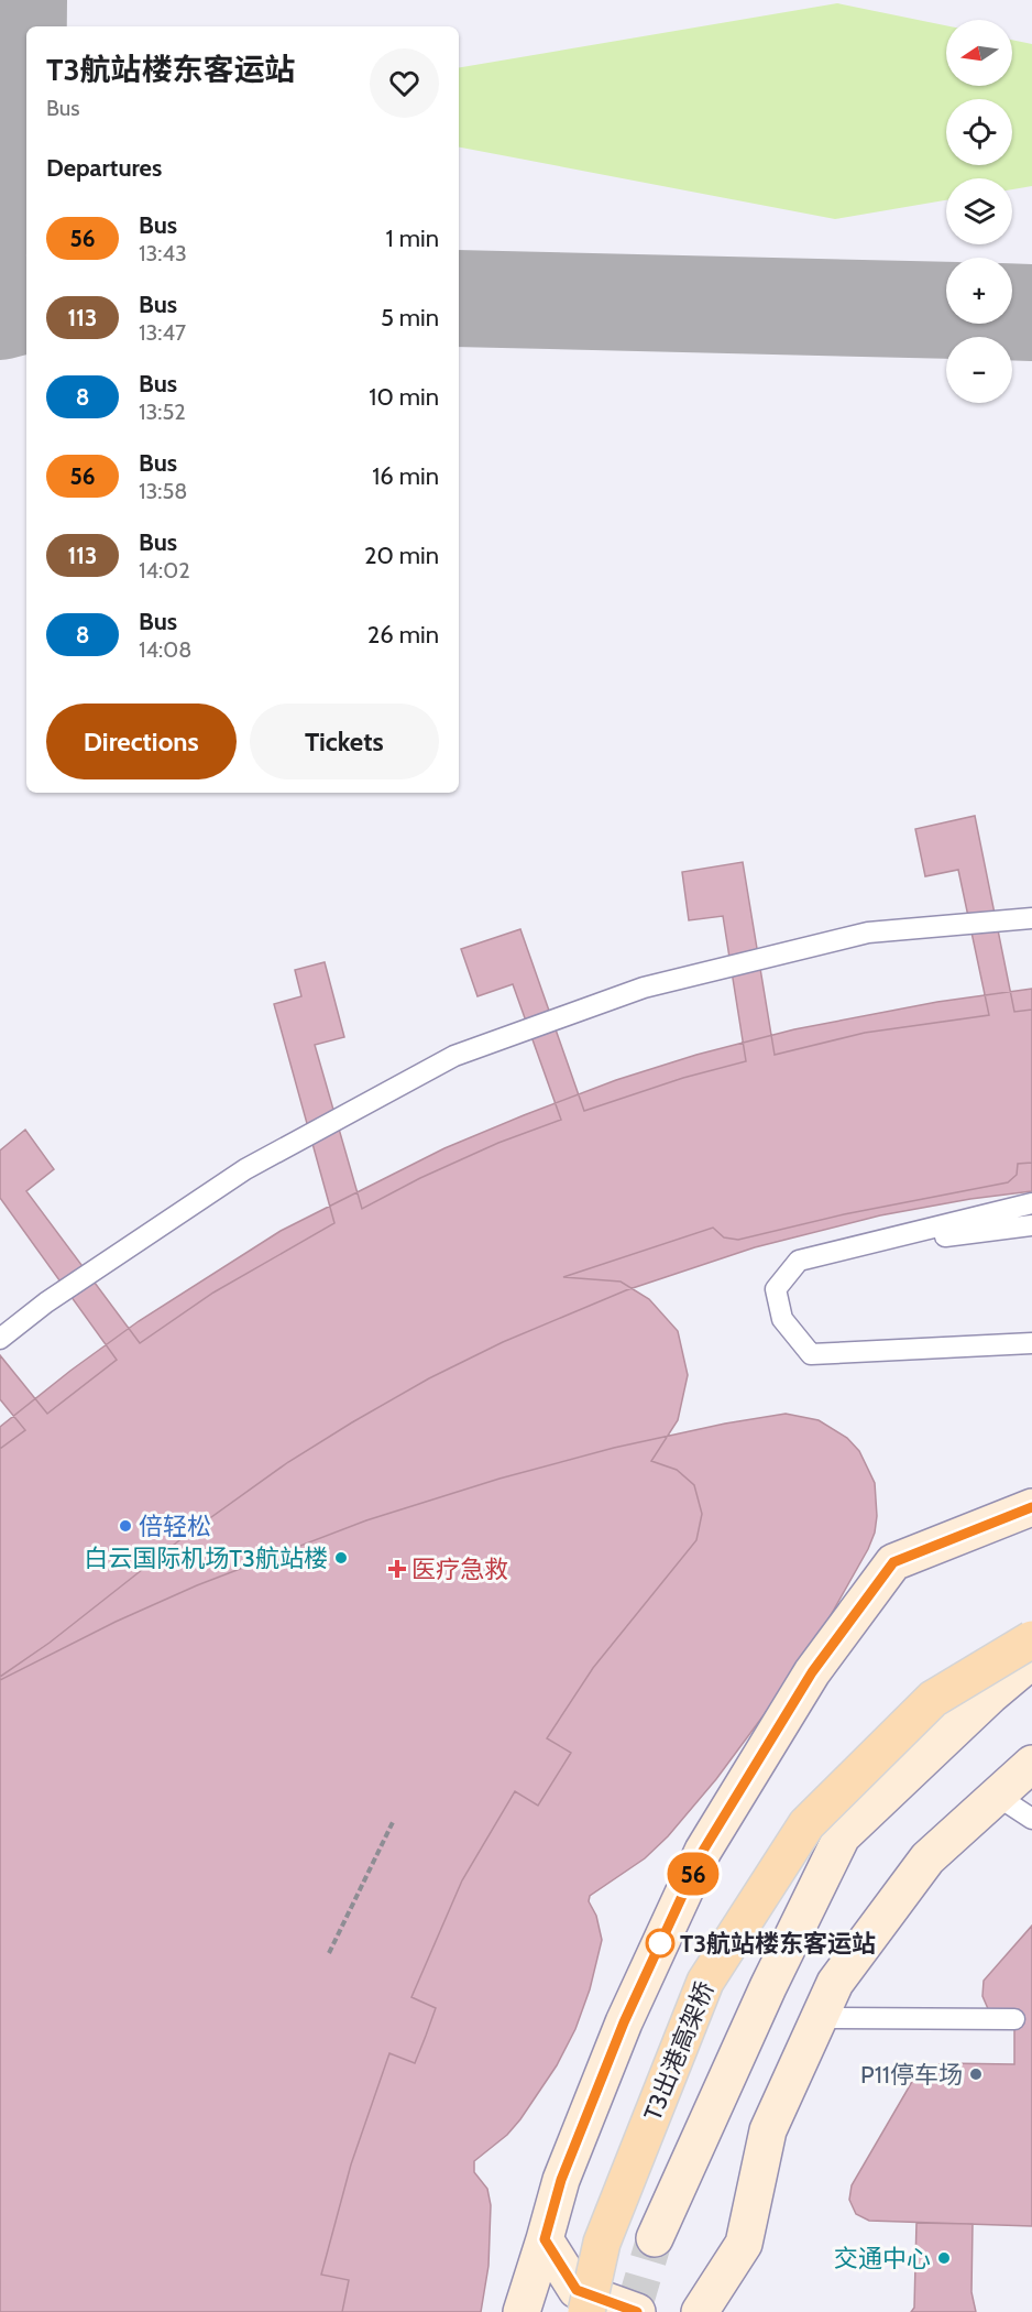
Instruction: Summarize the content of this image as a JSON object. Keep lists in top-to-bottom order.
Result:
{
  "streets": {
    "main road": ["T3出港高架桥"]
  },
  "places": {
    "other": [
      "倍轻松",
      "白云国际机场T3航站楼",
      "T3航站楼东客运站",
      "P11停车场",
      "交通中心"
    ],
    "health": ["医疗急救"]
  },
  "lines": ["bus line 56"],
  "north": "left",
  "page": {
    "on_map": "56",
    "map_buttons": ["+", "−"],
    "heading": [
      ["T3航站楼东客运站", "Bus"],
      "Departures"
    ],
    "list": [
      {
        "mark": "56",
        "name": "Bus",
        "note": "13:43",
        "value": "1 min"
      },
      {
        "mark": "113",
        "name": "Bus",
        "note": "13:47",
        "value": "5 min"
      },
      {
        "mark": "8",
        "name": "Bus",
        "note": "13:52",
        "value": "10 min"
      },
      {
        "mark": "56",
        "name": "Bus",
        "note": "13:58",
        "value": "16 min"
      },
      {
        "mark": "113",
        "name": "Bus",
        "note": "14:02",
        "value": "20 min"
      },
      {
        "mark": "8",
        "name": "Bus",
        "note": "14:08",
        "value": "26 min"
      }
    ],
    "buttons": ["Directions", "Tickets"]
  }
}
